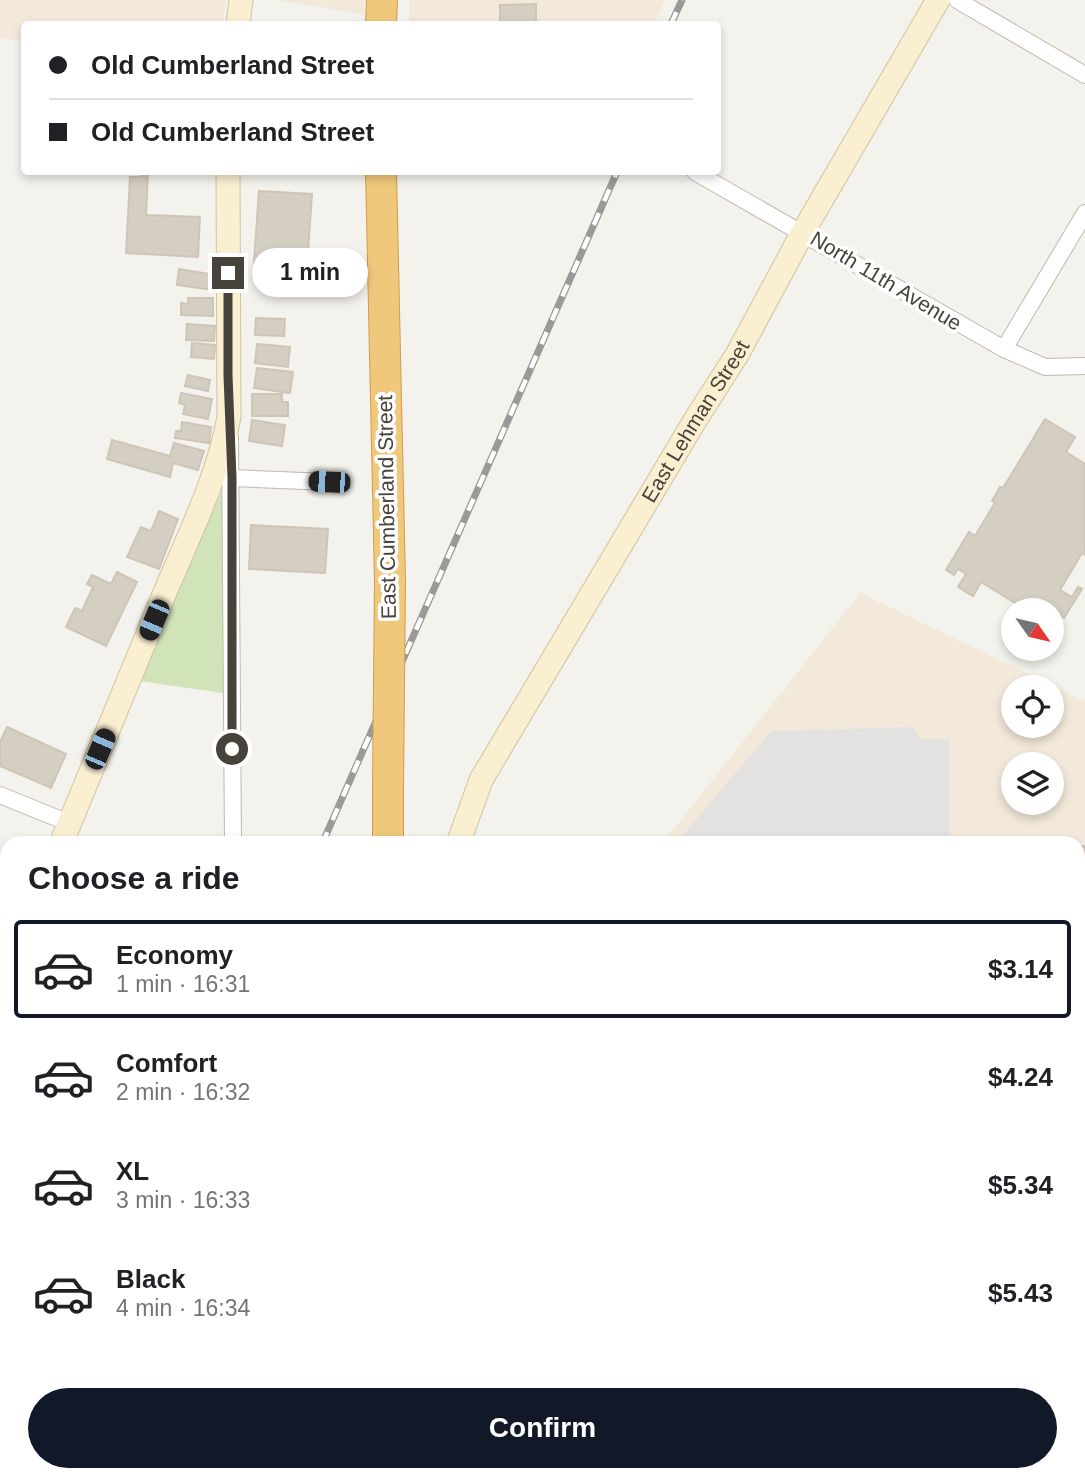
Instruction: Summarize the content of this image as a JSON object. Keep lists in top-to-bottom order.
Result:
{
  "streets": {
    "highway": ["East Cumberland Street"],
    "main road": ["East Lehman Street"],
    "street": ["North 11th Avenue"]
  },
  "crossings": [
    ["North 11th Avenue", "East Lehman Street"]
  ],
  "north": "bottom right",
  "page": {
    "banner": ["Old Cumberland Street", "Old Cumberland Street"],
    "bubble": "1 min",
    "heading": "Choose a ride",
    "list": [
      {
        "name": "Economy",
        "note": "1 min · 16:31",
        "value": "$3.14"
      },
      {
        "name": "Comfort",
        "note": "2 min · 16:32",
        "value": "$4.24"
      },
      {
        "name": "XL",
        "note": "3 min · 16:33",
        "value": "$5.34"
      },
      {
        "name": "Black",
        "note": "4 min · 16:34",
        "value": "$5.43"
      }
    ],
    "buttons": "Confirm"
  }
}
